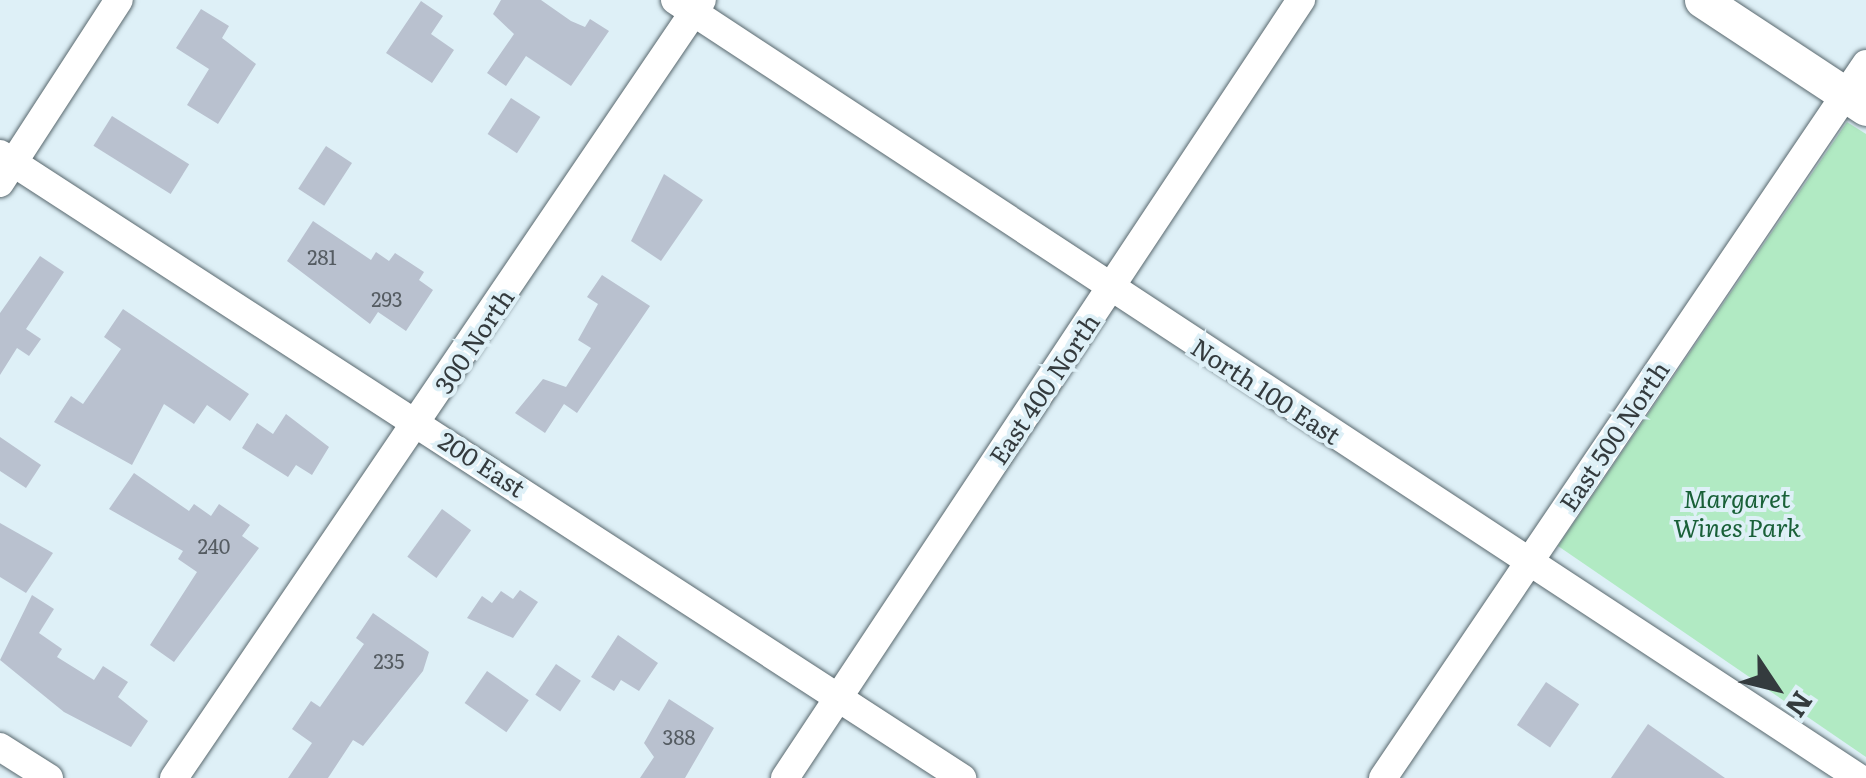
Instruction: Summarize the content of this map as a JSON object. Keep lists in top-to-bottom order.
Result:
{
  "streets": {
    "street": [
      "300 North",
      "East 400 North",
      "North 100 East",
      "East 500 North",
      "200 East"
    ]
  },
  "crossings": [
    ["300 North", "North 100 East"],
    ["300 North", "200 East"],
    ["East 400 North", "North 100 East"],
    ["East 400 North", "200 East"],
    ["North 100 East", "East 500 North"]
  ],
  "parks": ["Margaret Wines Park"],
  "house_numbers": [
    "281",
    "293",
    "240",
    "235",
    "388"
  ],
  "north": "bottom right"
}
